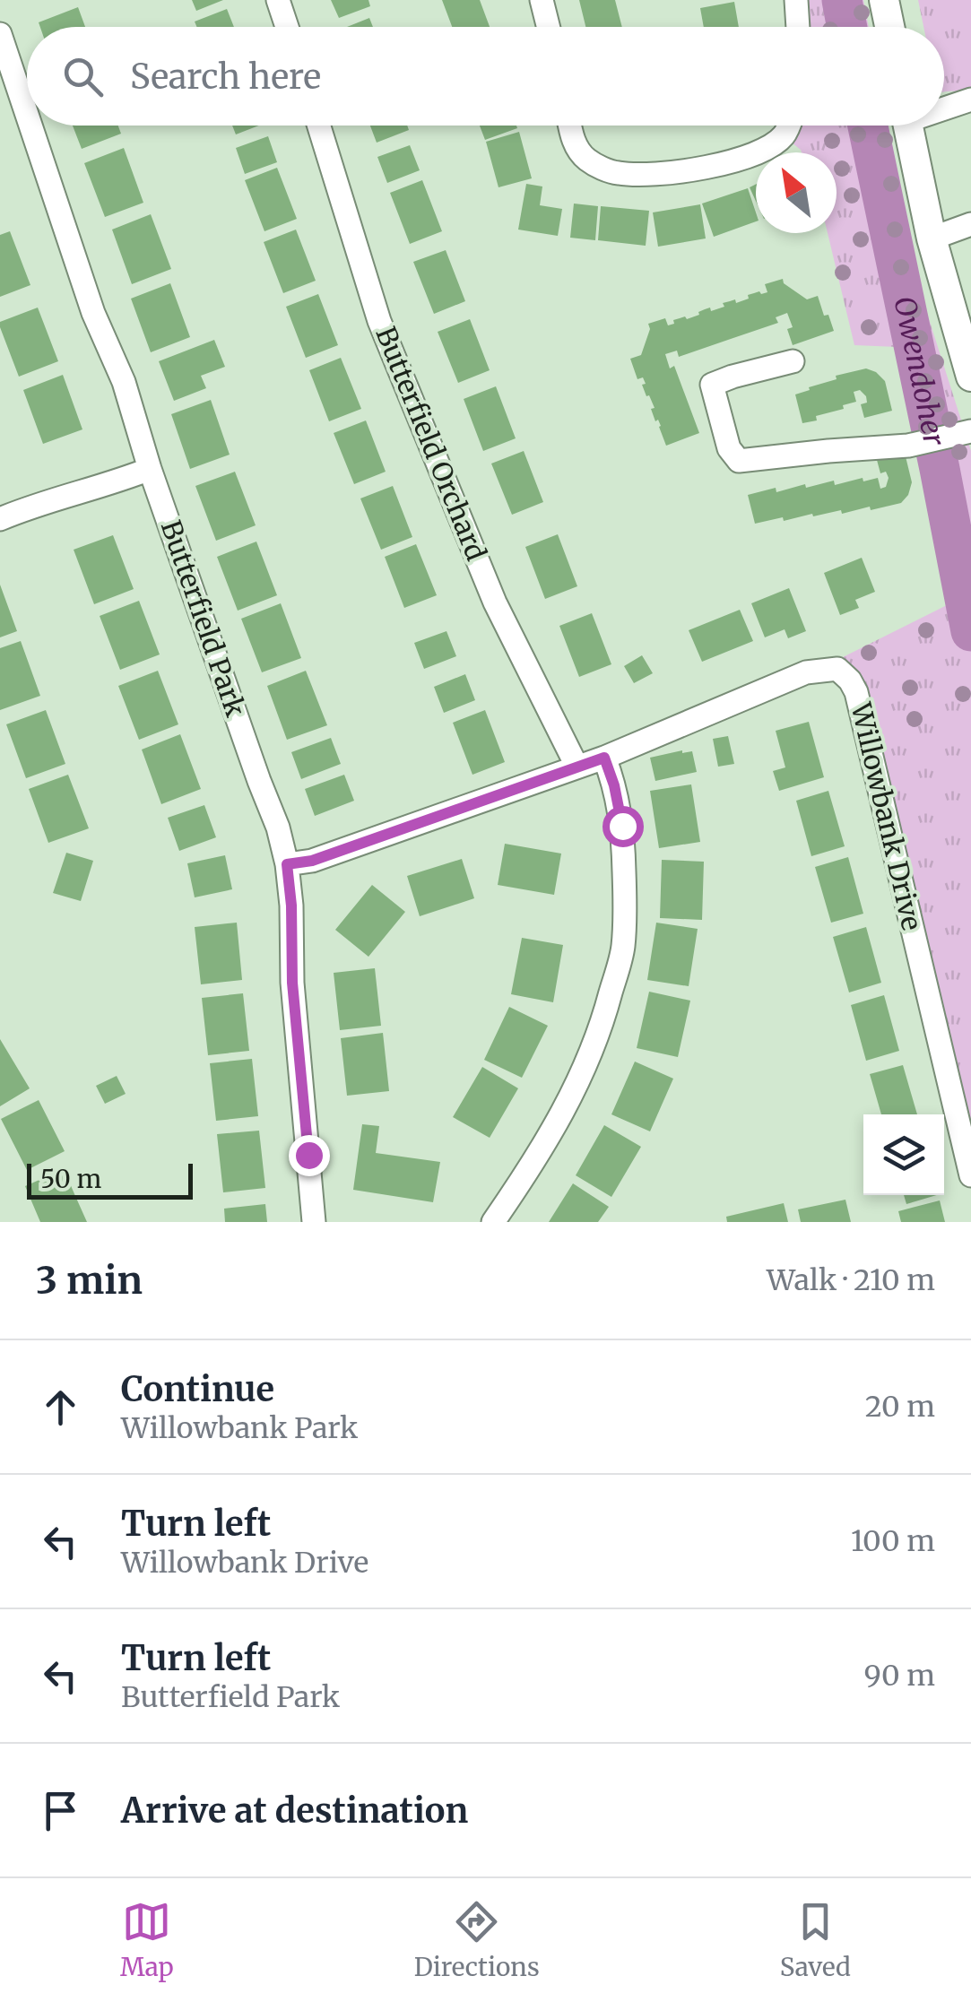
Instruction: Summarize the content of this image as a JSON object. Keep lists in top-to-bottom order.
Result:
{
  "streets": {
    "street": ["Butterfield Orchard", "Butterfield Park", "Willowbank Drive"]
  },
  "crossings": [
    ["Butterfield Orchard", "Willowbank Drive"],
    ["Butterfield Park", "Willowbank Drive"]
  ],
  "water": ["Owendoher"],
  "scale_bar": "50 m",
  "north": "top left",
  "page": {
    "search": "Search here",
    "scale": "50 m",
    "heading": ["3 min", "Walk · 210 m"],
    "list": [
      ["Continue", "Willowbank Park", "20 m"],
      ["Turn left", "Willowbank Drive", "100 m"],
      ["Turn left", "Butterfield Park", "90 m"],
      "Arrive at destination"
    ],
    "nav": ["Map", "Directions", "Saved"]
  }
}
